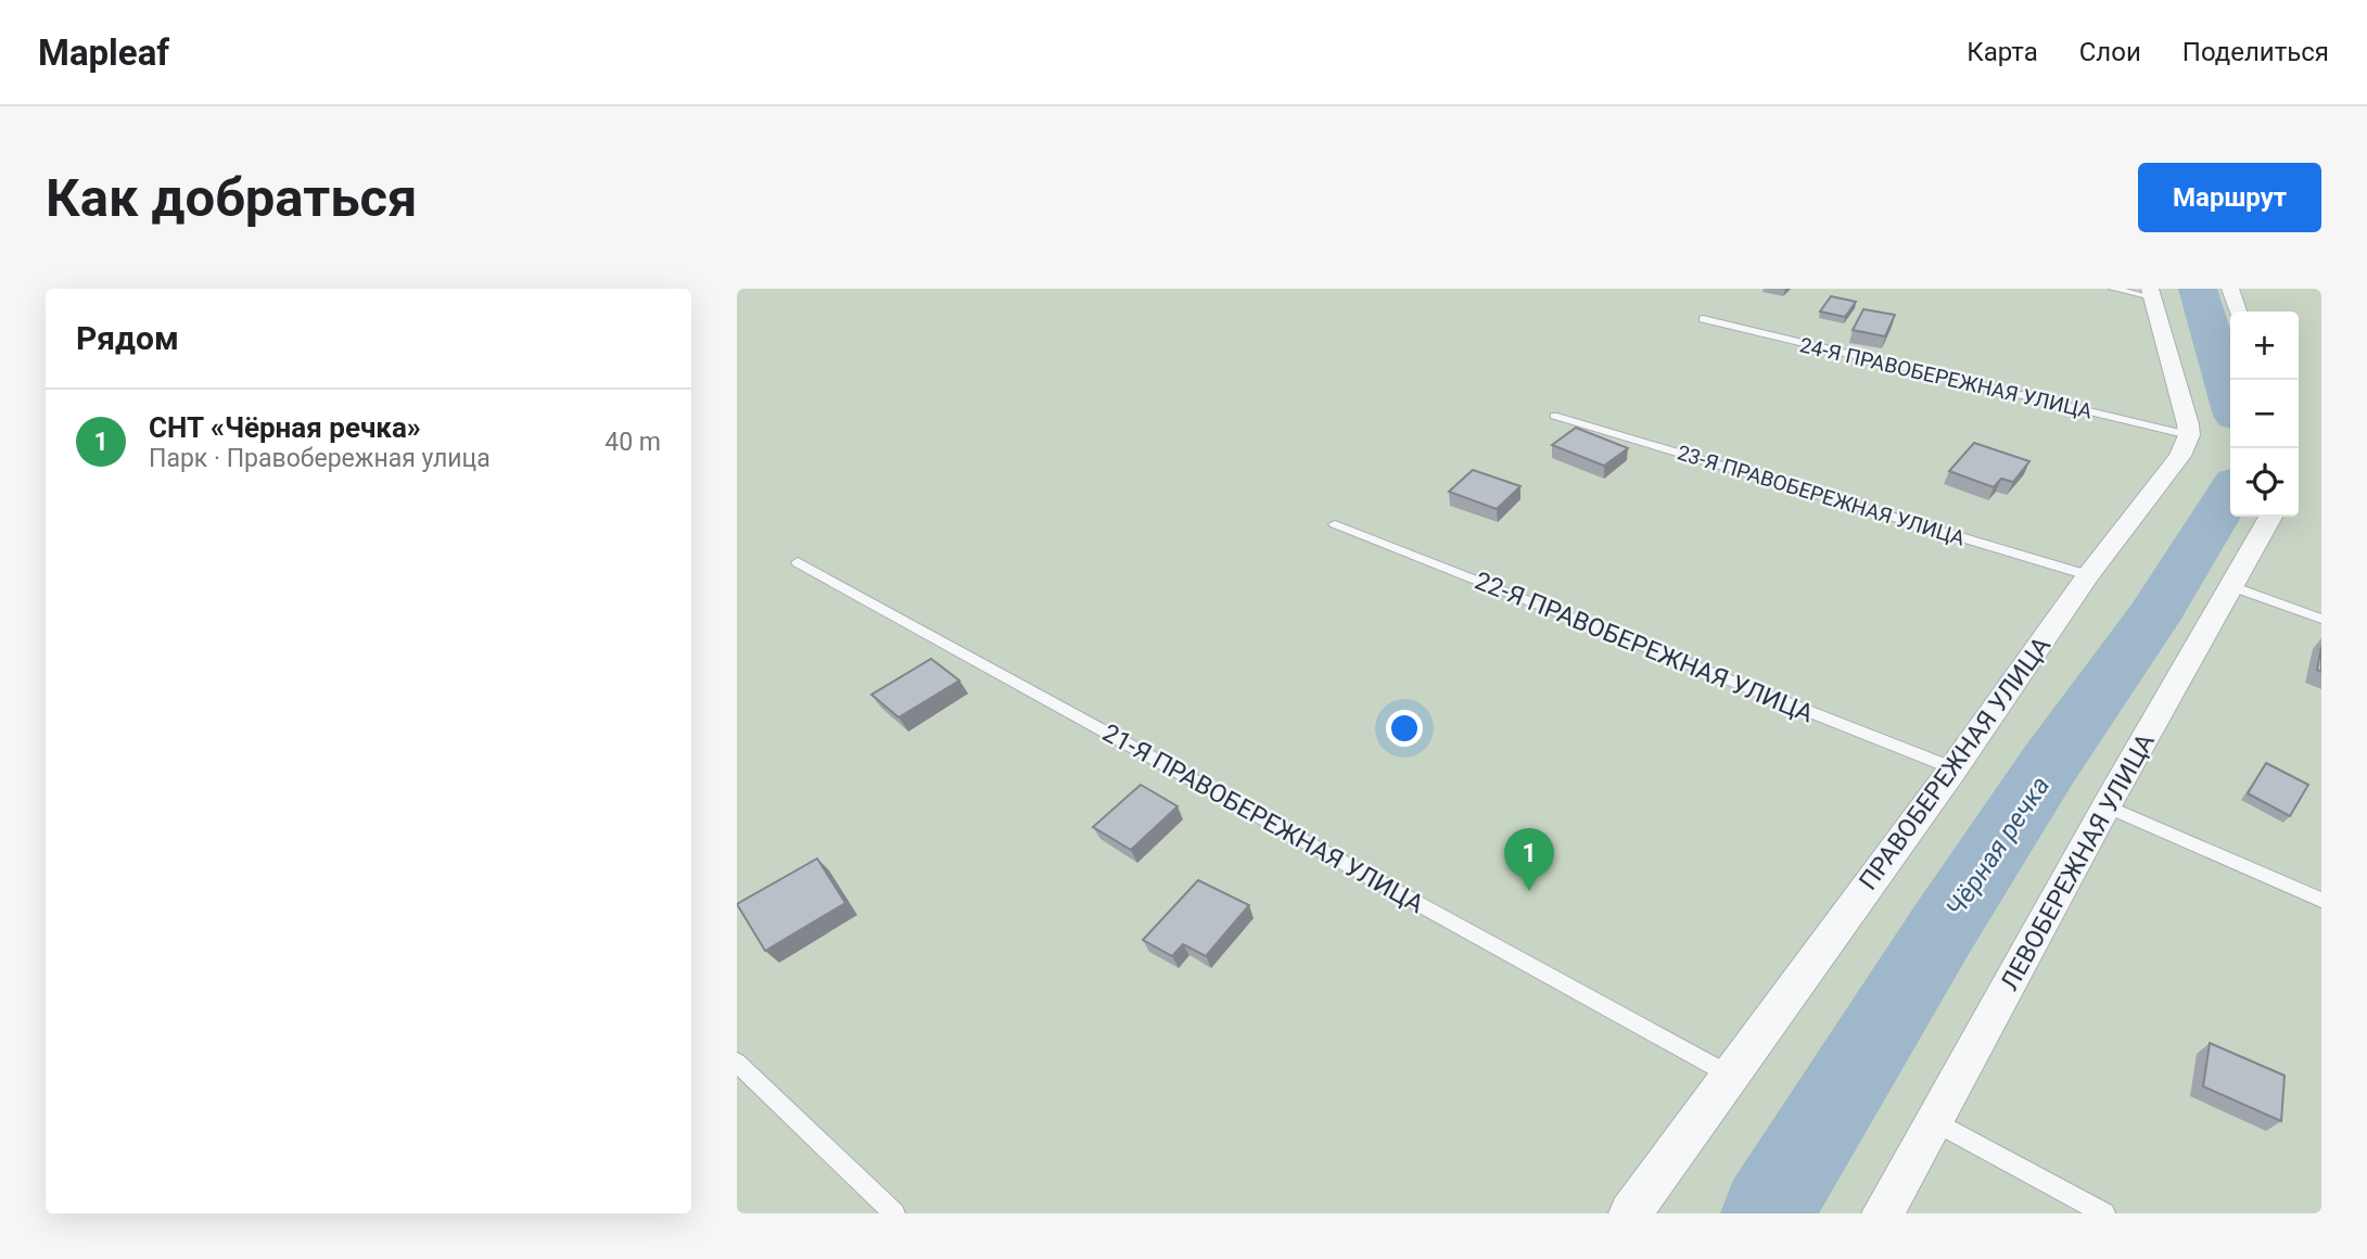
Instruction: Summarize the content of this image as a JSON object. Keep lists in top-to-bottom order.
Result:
{
  "streets": {
    "street": ["ПРАВОБЕРЕЖНАЯ УЛИЦА", "ЛЕВОБЕРЕЖНАЯ УЛИЦА"],
    "lane": [
      "24-Я ПРАВОБЕРЕЖНАЯ УЛИЦА",
      "23-Я ПРАВОБЕРЕЖНАЯ УЛИЦА",
      "22-Я ПРАВОБЕРЕЖНАЯ УЛИЦА",
      "21-Я ПРАВОБЕРЕЖНАЯ УЛИЦА"
    ]
  },
  "crossings": [
    ["24-Я ПРАВОБЕРЕЖНАЯ УЛИЦА", "ПРАВОБЕРЕЖНАЯ УЛИЦА"],
    ["23-Я ПРАВОБЕРЕЖНАЯ УЛИЦА", "ПРАВОБЕРЕЖНАЯ УЛИЦА"],
    ["22-Я ПРАВОБЕРЕЖНАЯ УЛИЦА", "ПРАВОБЕРЕЖНАЯ УЛИЦА"],
    ["ПРАВОБЕРЕЖНАЯ УЛИЦА", "21-Я ПРАВОБЕРЕЖНАЯ УЛИЦА"]
  ],
  "water": ["Чёрная речка"],
  "page": {
    "header": "Mapleaf",
    "nav": ["Карта", "Слои", "Поделиться"],
    "buttons": "Маршрут",
    "title": "Как добраться",
    "heading": "Рядом",
    "map_buttons": ["+", "−"],
    "list": [
      {
        "mark": "1",
        "name": "СНТ «Чёрная речка»",
        "note": "Парк · Правобережная улица",
        "value": "40 m"
      }
    ],
    "pins": "1"
  }
}
